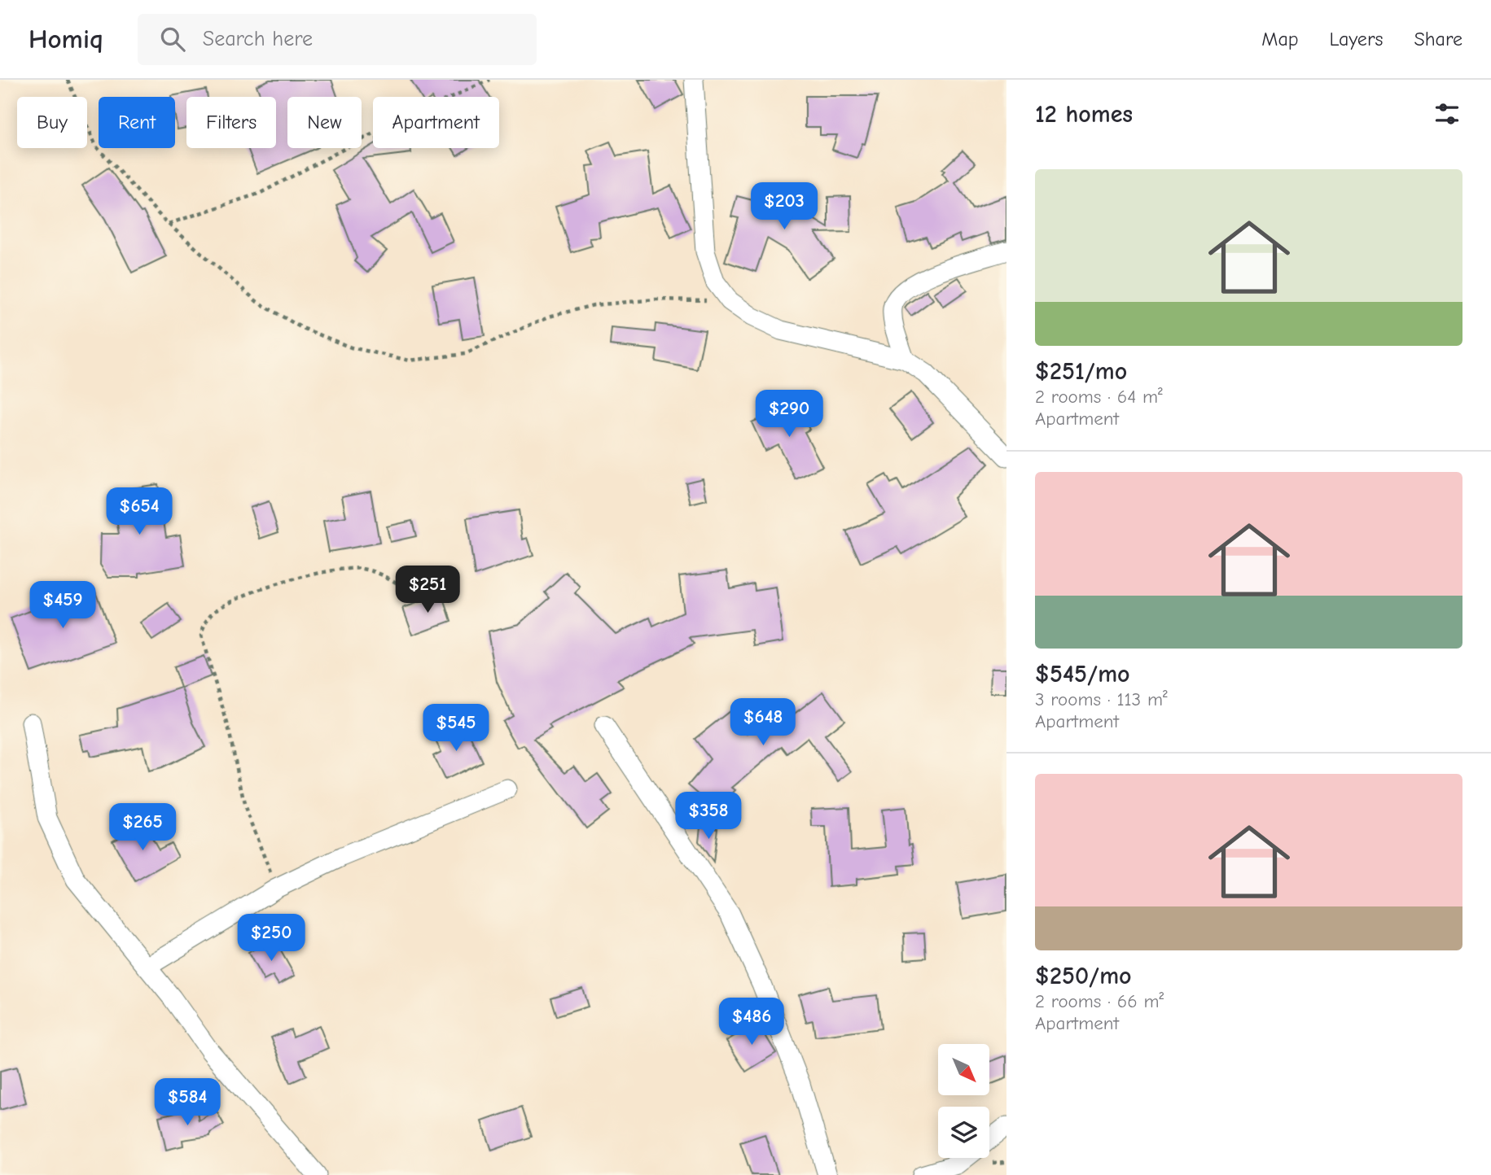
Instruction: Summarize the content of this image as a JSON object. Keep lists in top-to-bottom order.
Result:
{
  "north": "bottom right",
  "page": {
    "header": "Homiq",
    "search": "Search here",
    "nav": ["Map", "Layers", "Share"],
    "heading": "12 homes",
    "chip": [
      "Buy",
      "Rent",
      "Filters",
      "New",
      "Apartment"
    ],
    "list": [
      {
        "name": "$251/mo",
        "note": "2 rooms · 64 m² · Apartment"
      },
      {
        "name": "$545/mo",
        "note": "3 rooms · 113 m² · Apartment"
      },
      {
        "name": "$250/mo",
        "note": "2 rooms · 66 m² · Apartment"
      }
    ],
    "price": [
      "$203",
      "$290",
      "$654",
      "$251",
      "$459",
      "$648",
      "$545",
      "$358",
      "$265",
      "$250",
      "$486",
      "$584"
    ]
  }
}
